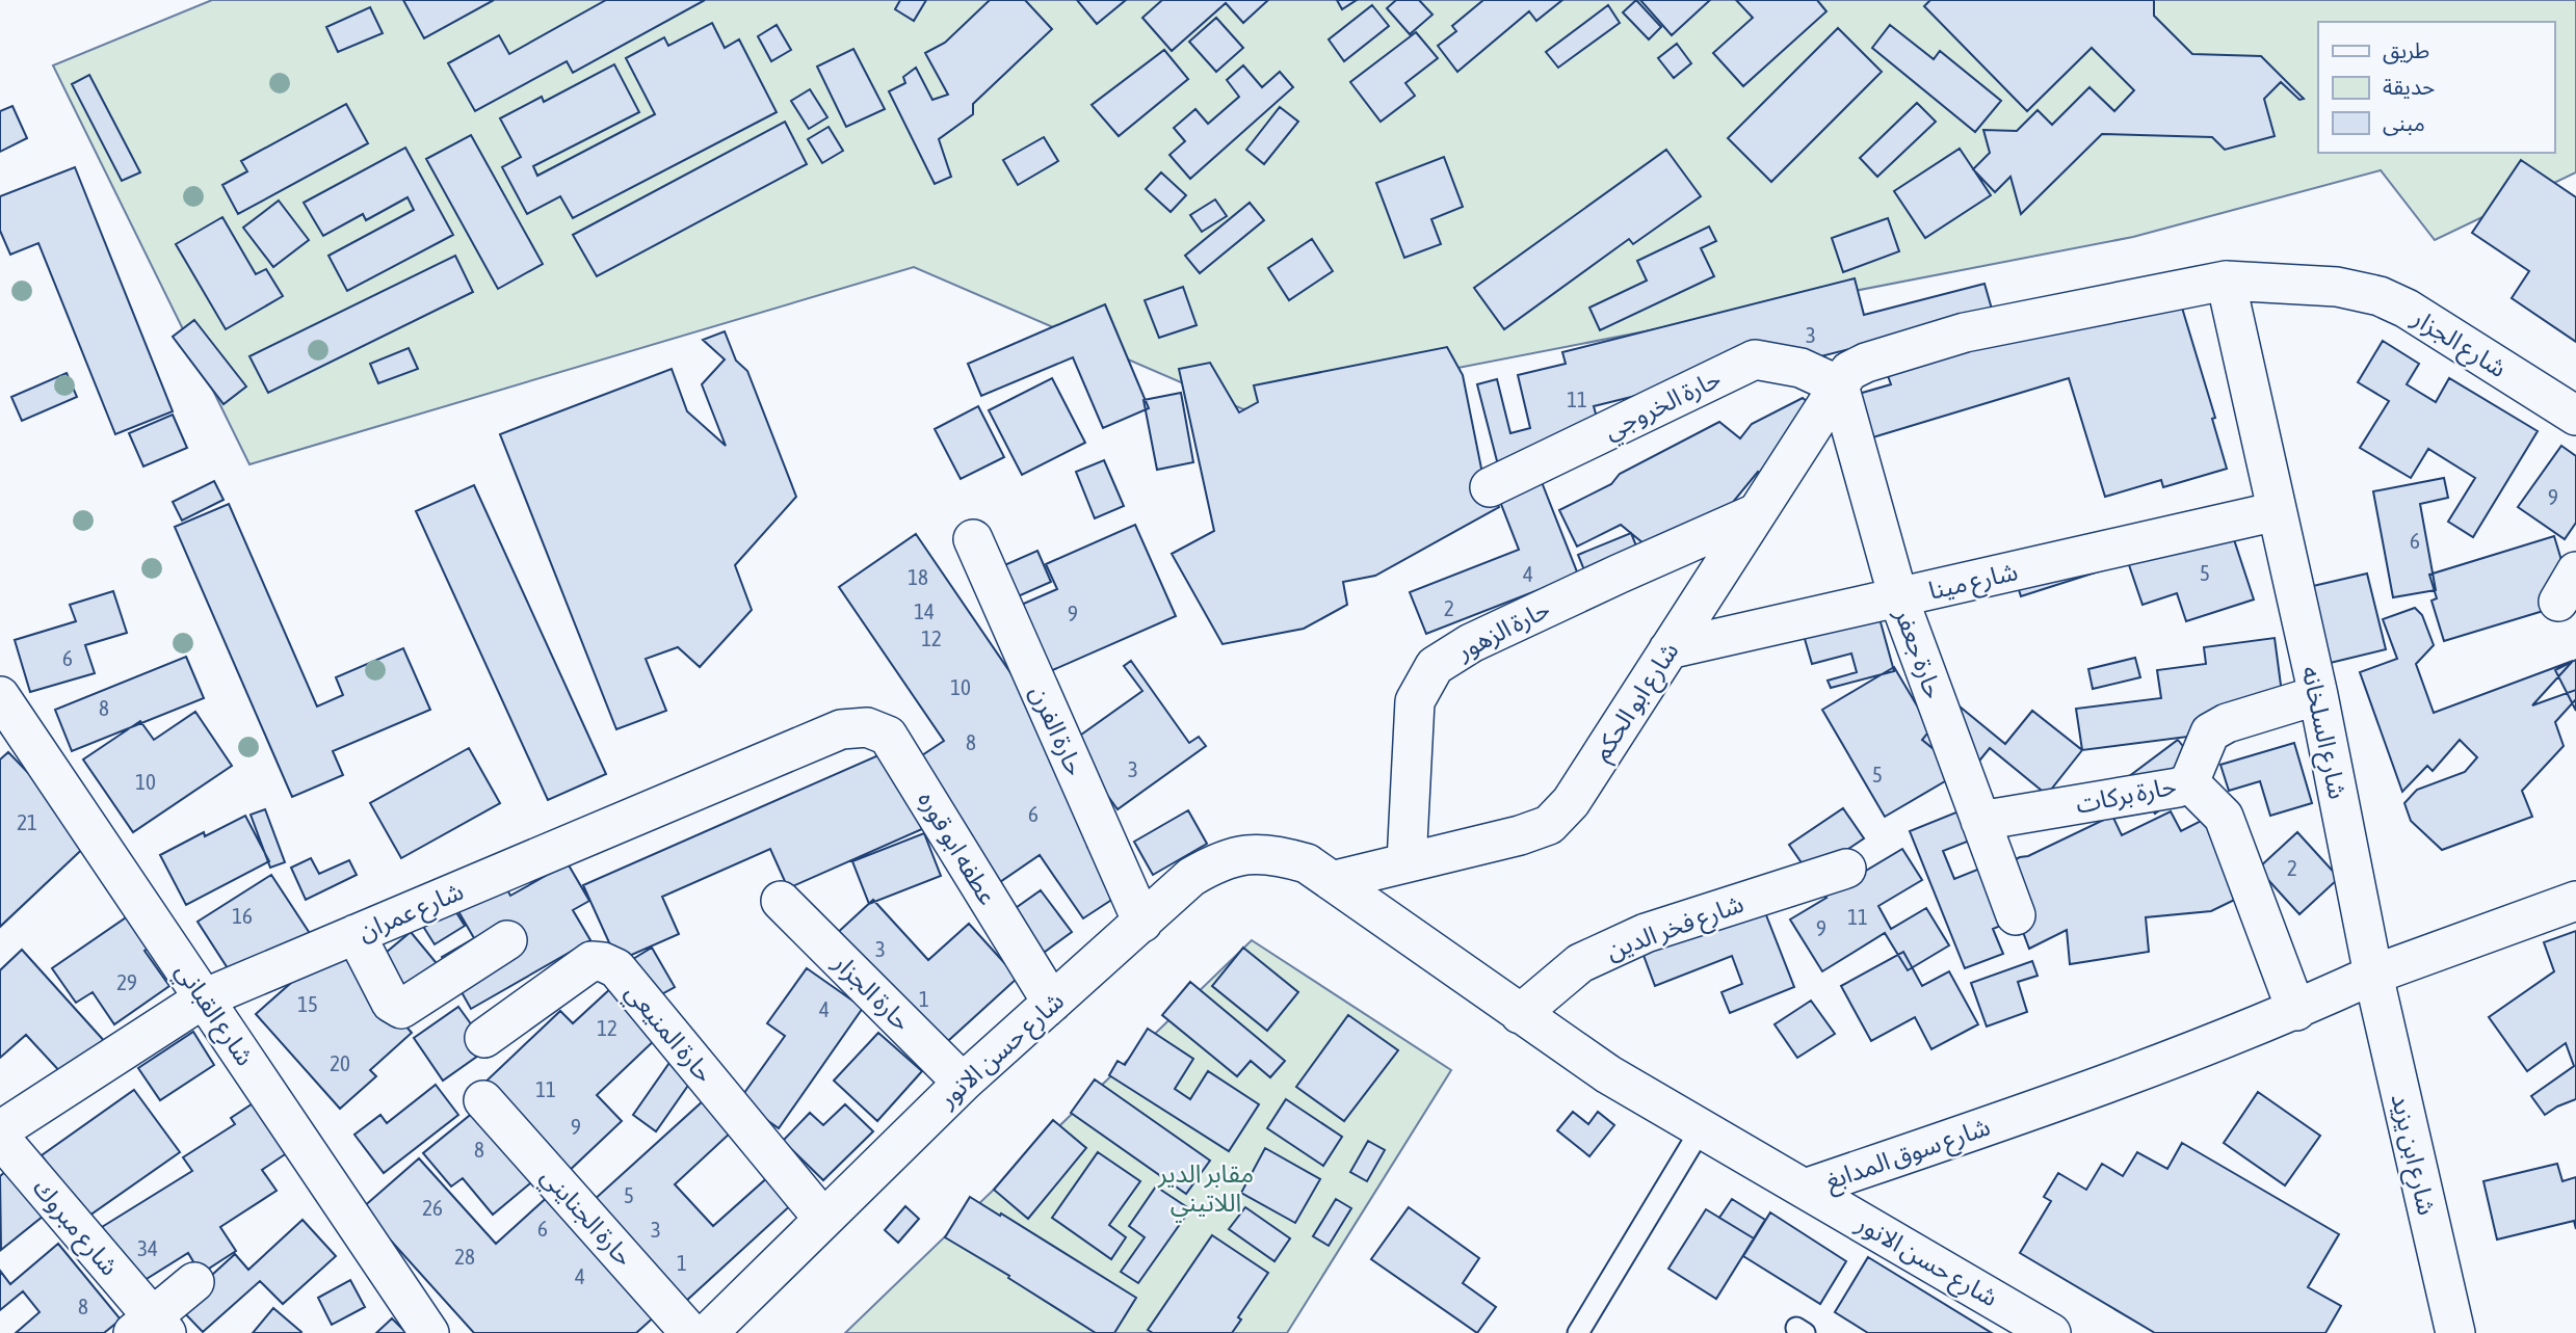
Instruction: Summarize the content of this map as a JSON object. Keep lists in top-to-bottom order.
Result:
{
  "streets": {
    "street": [
      "شارع الجزار",
      "حارة الخروجي",
      "شارع مينا",
      "حارة الزهور",
      "حارة جعفر",
      "شارع ابو الحكم",
      "حارة الفرن",
      "شارع السلخانه",
      "حارة بركات",
      "عطفه ابو قوره",
      "شارع عمران",
      "شارع فخر الدين",
      "حارة الجزار",
      "شارع القباني",
      "حارة المنيعي",
      "شارع حسن الانور",
      "شارع سوق المدابغ",
      "شارع ابن يزيد",
      "حارة الجنايني",
      "شارع مبروك"
    ]
  },
  "crossings": [
    ["شارع الجزار", "شارع السلخانه"],
    ["حارة الخروجي", "حارة جعفر"],
    ["حارة الخروجي", "شارع ابو الحكم"],
    ["شارع مينا", "حارة جعفر"],
    ["شارع مينا", "شارع ابو الحكم"],
    ["شارع مينا", "شارع السلخانه"],
    ["حارة الزهور", "شارع ابو الحكم"],
    ["حارة جعفر", "شارع ابو الحكم"],
    ["حارة جعفر", "حارة بركات"],
    ["شارع ابو الحكم", "شارع حسن الانور"],
    ["شارع ابو الحكم", "شارع سوق المدابغ"],
    ["حارة الفرن", "شارع حسن الانور"],
    ["شارع السلخانه", "حارة بركات"],
    ["شارع السلخانه", "شارع سوق المدابغ"],
    ["شارع السلخانه", "شارع ابن يزيد"],
    ["عطفه ابو قوره", "شارع عمران"],
    ["عطفه ابو قوره", "شارع حسن الانور"],
    ["شارع عمران", "شارع القباني"],
    ["شارع فخر الدين", "شارع سوق المدابغ"],
    ["حارة الجزار", "شارع حسن الانور"],
    ["حارة المنيعي", "شارع حسن الانور"],
    ["شارع حسن الانور", "شارع سوق المدابغ"],
    ["شارع سوق المدابغ", "شارع ابن يزيد"]
  ],
  "parks": ["مقابر الدير اللاتيني"],
  "house_numbers": [
    "3",
    "11",
    "9",
    "6",
    "5",
    "4",
    "18",
    "2",
    "14",
    "9",
    "12",
    "6",
    "10",
    "8",
    "8",
    "3",
    "5",
    "10",
    "6",
    "21",
    "2",
    "16",
    "11",
    "9",
    "3",
    "29",
    "1",
    "15",
    "4",
    "12",
    "20",
    "11",
    "9",
    "8",
    "5",
    "26",
    "6",
    "3",
    "34",
    "28",
    "1",
    "4",
    "8"
  ],
  "legend": ["طريق", "حديقة", "مبنى"]
}
